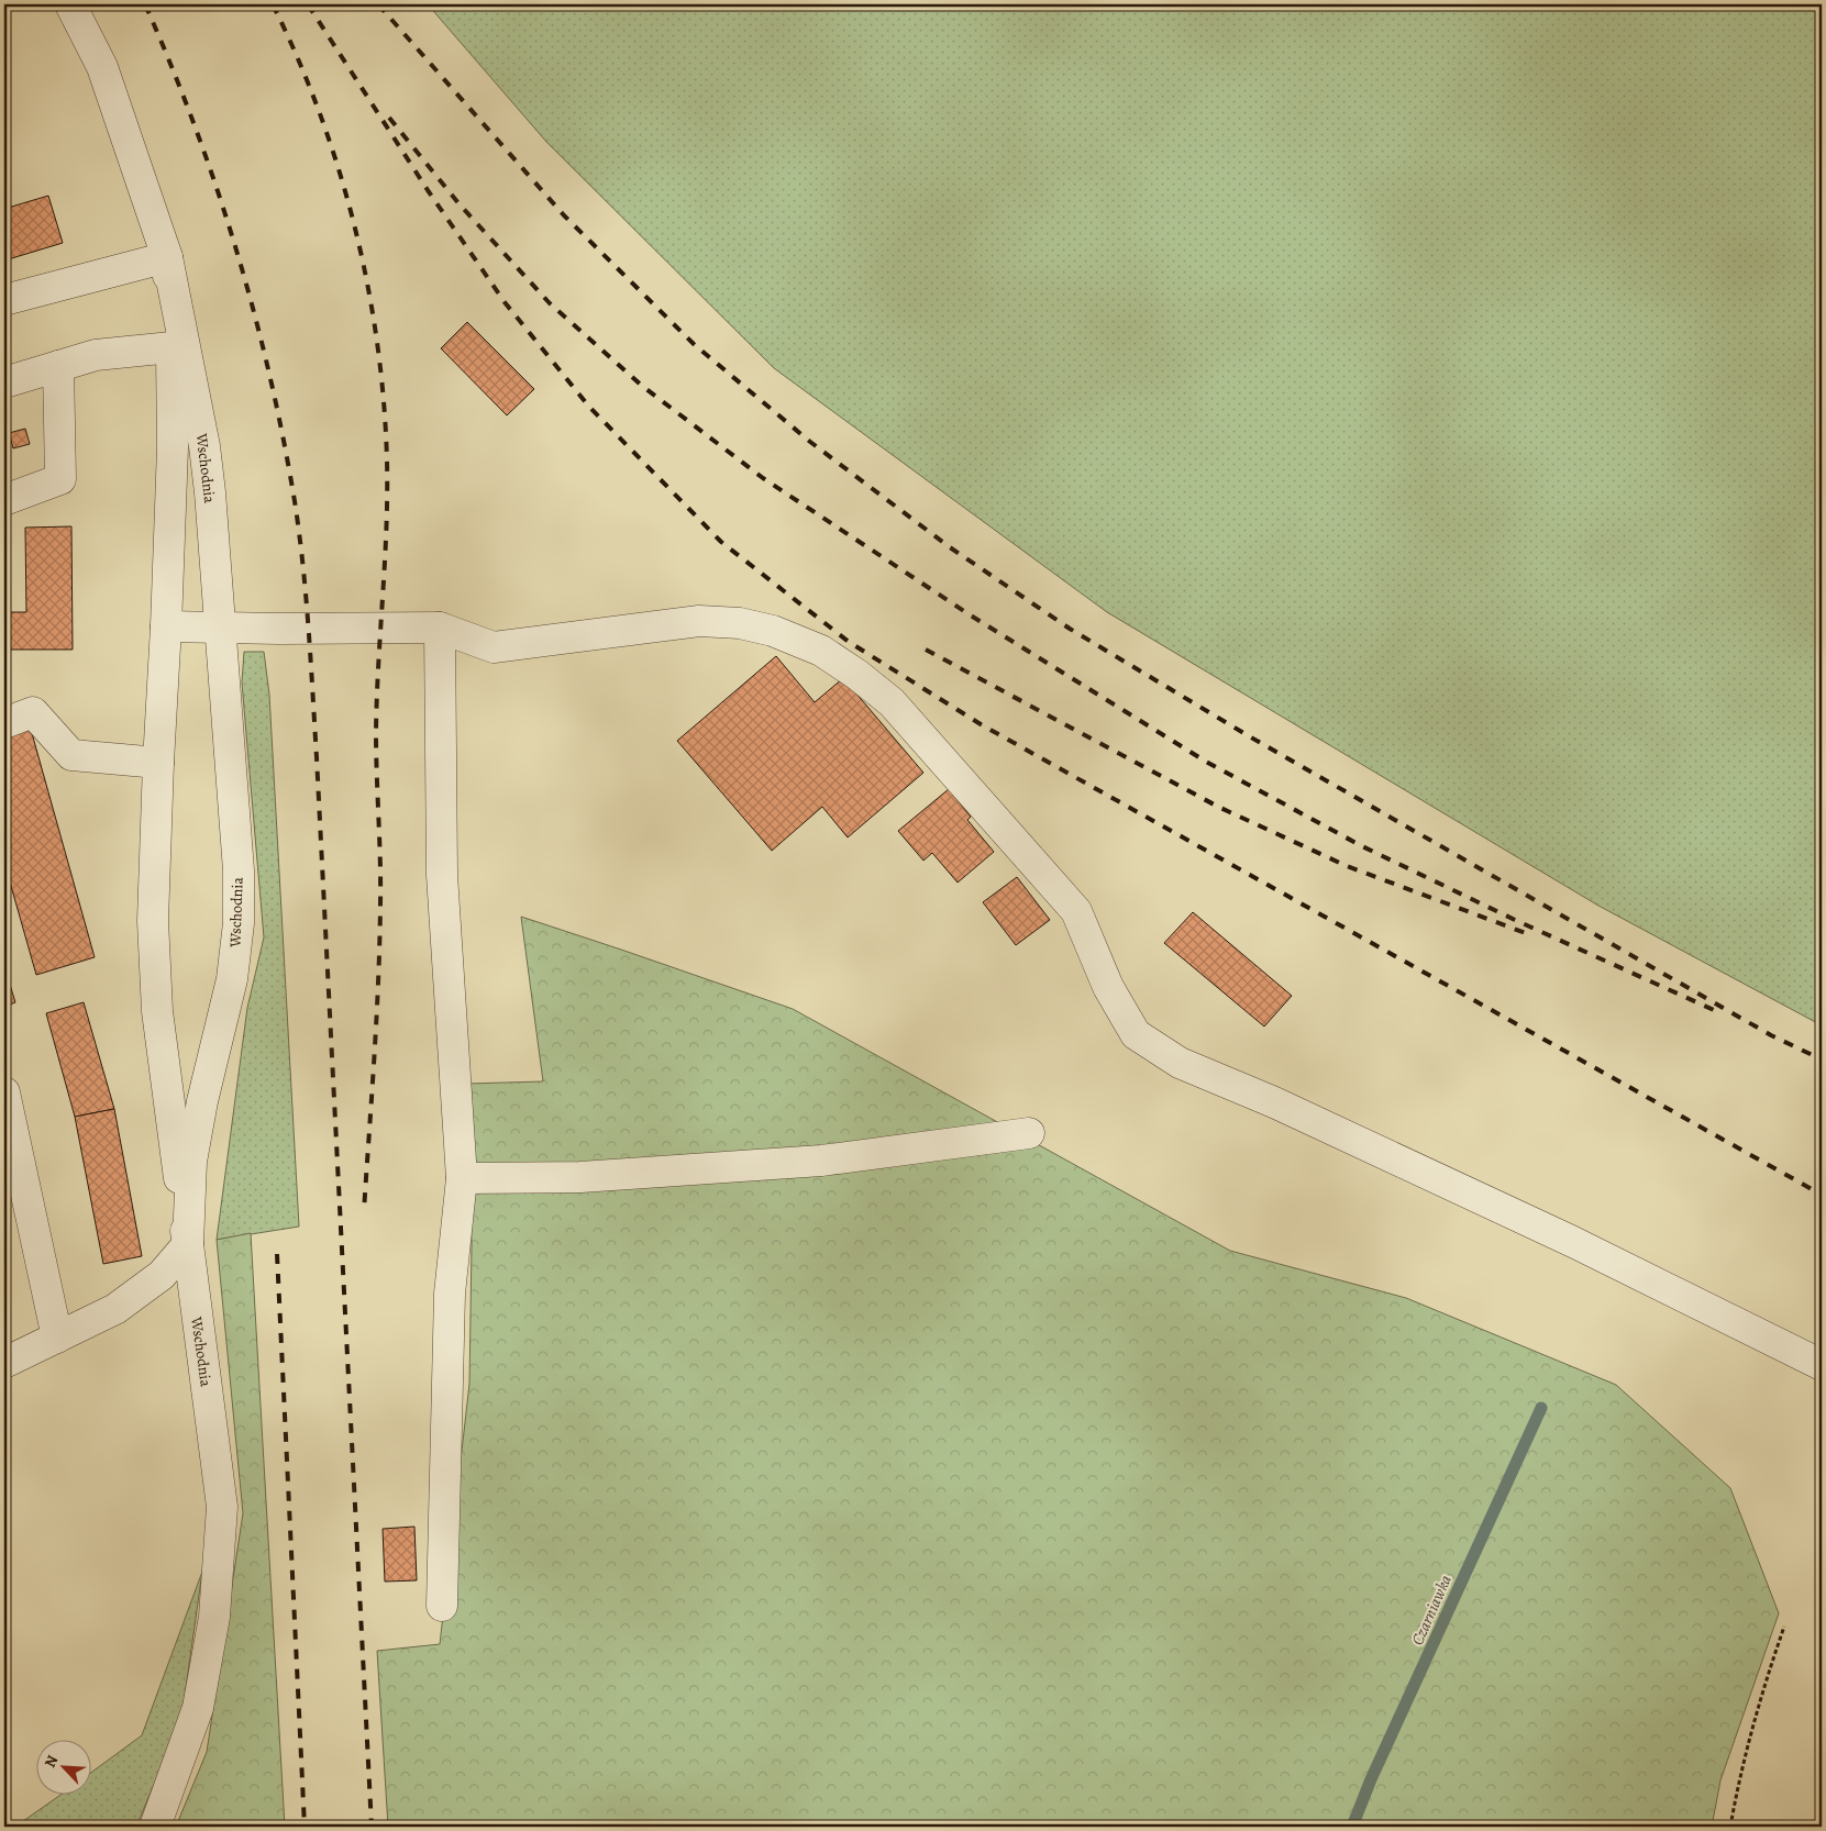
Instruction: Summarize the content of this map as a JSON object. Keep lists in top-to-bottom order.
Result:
{
  "streets": {
    "street": ["Wschodnia"]
  },
  "water": ["Czarniawka"],
  "north": "top left"
}
